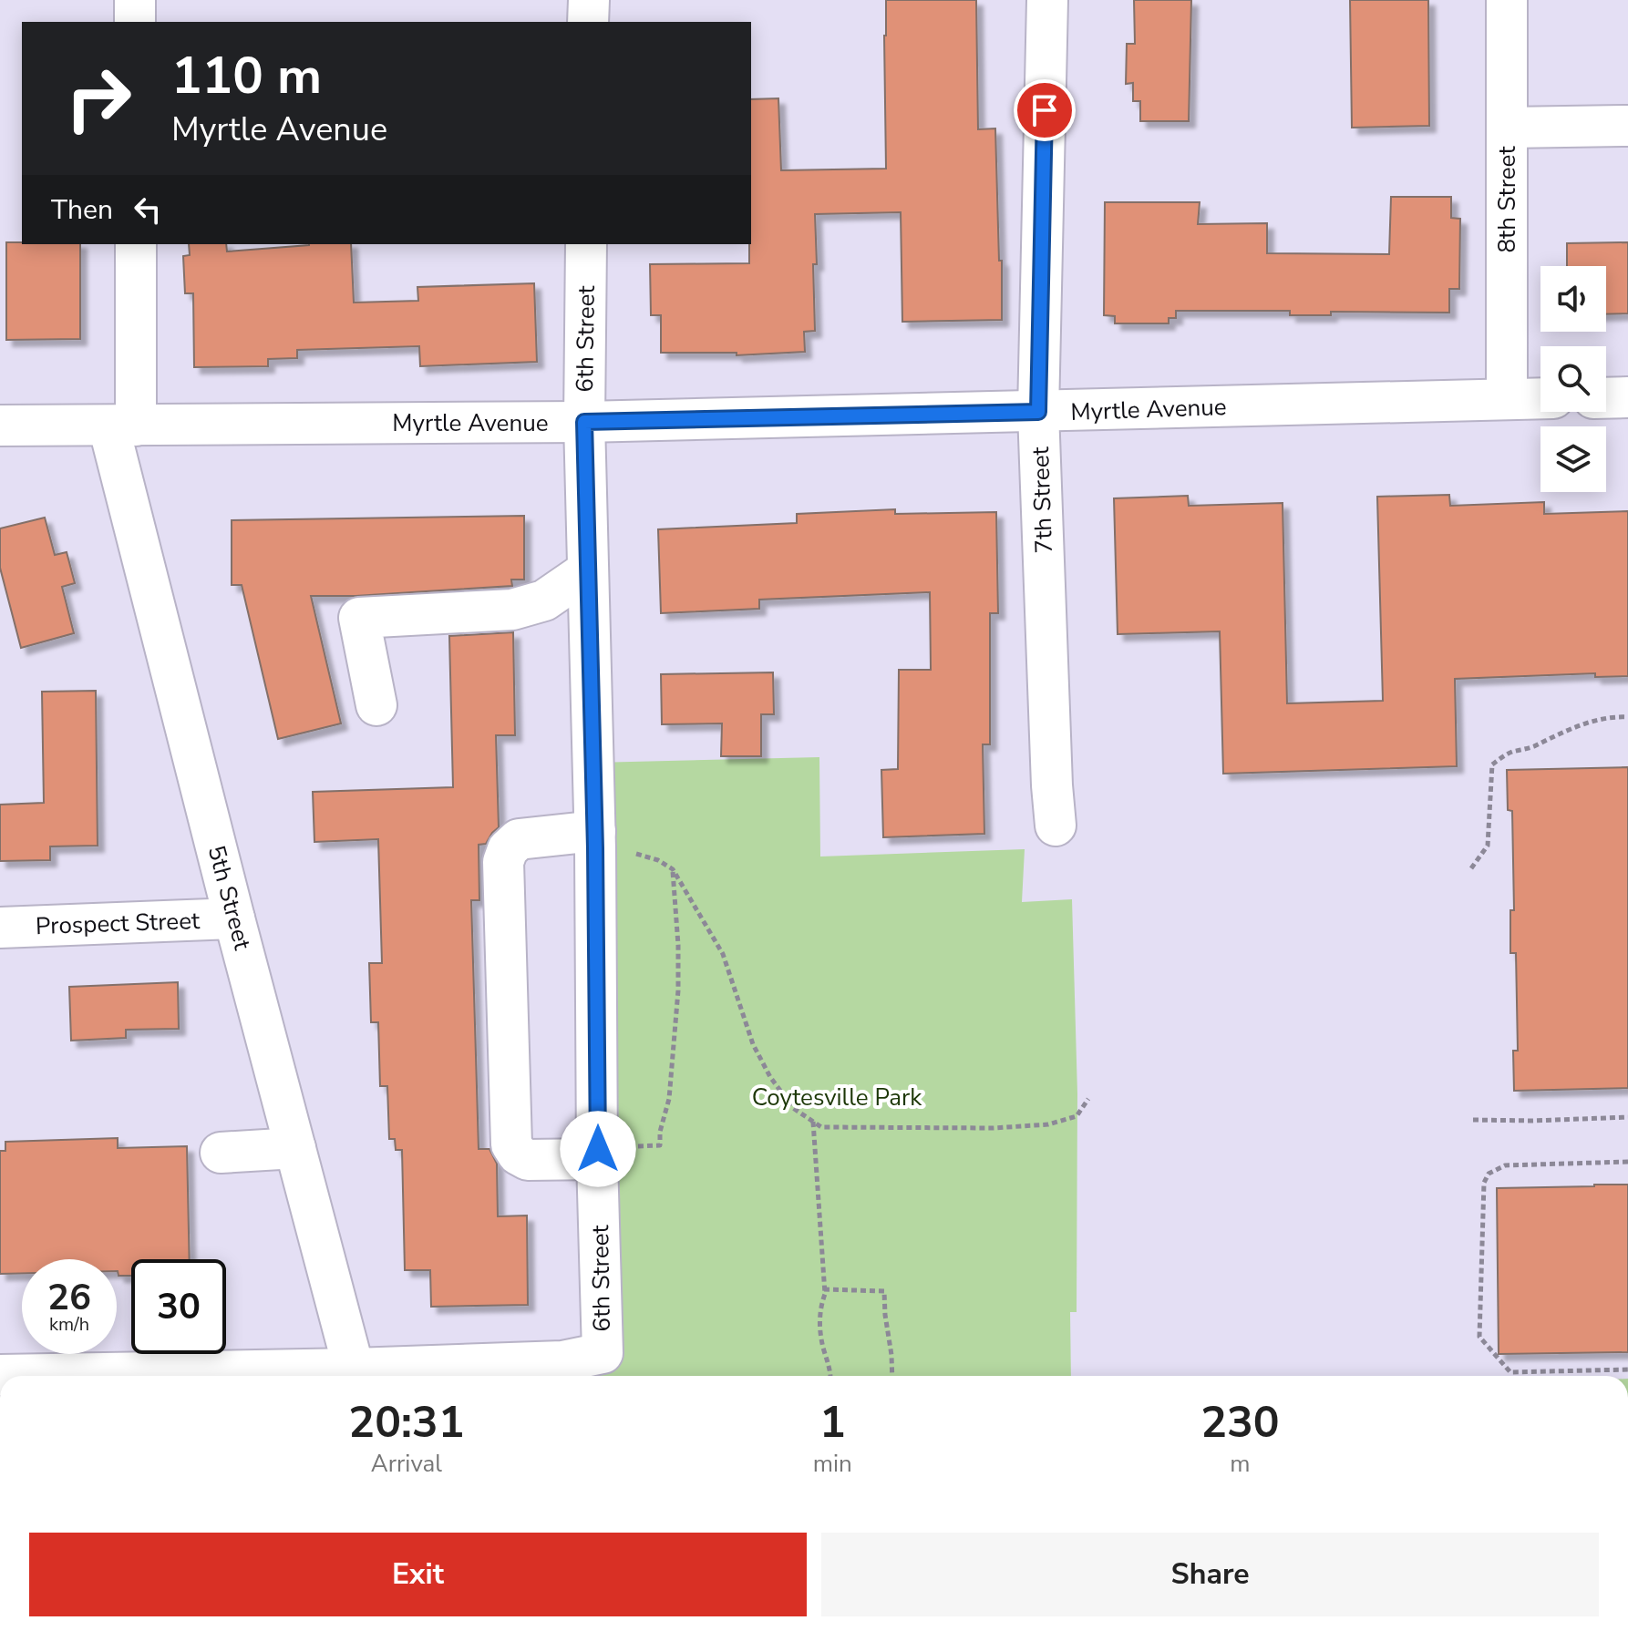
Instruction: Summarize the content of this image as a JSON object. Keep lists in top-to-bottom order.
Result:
{
  "streets": {
    "street": [
      "8th Street",
      "6th Street",
      "Myrtle Avenue",
      "7th Street",
      "5th Street",
      "Prospect Street"
    ]
  },
  "crossings": [
    ["8th Street", "Myrtle Avenue"],
    ["6th Street", "Myrtle Avenue"],
    ["6th Street", "5th Street"],
    ["Myrtle Avenue", "7th Street"],
    ["Myrtle Avenue", "5th Street"],
    ["5th Street", "Prospect Street"]
  ],
  "parks": ["Coytesville Park"],
  "page": {
    "turn": ["110 m", "Myrtle Avenue"],
    "then": "Then",
    "speed": "26 km/h",
    "limit": "30",
    "eta": [
      "20:31",
      "Arrival",
      "1",
      "min",
      "230",
      "m"
    ],
    "buttons": ["Exit", "Share"]
  }
}
